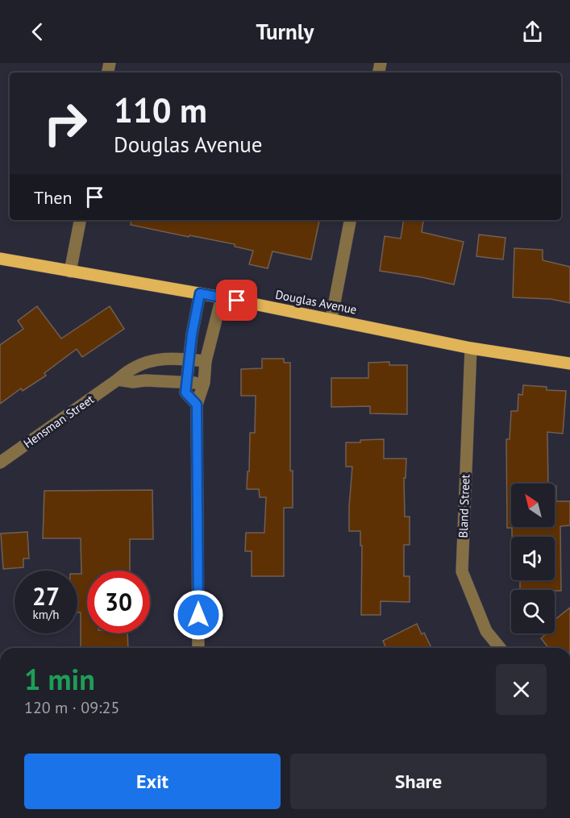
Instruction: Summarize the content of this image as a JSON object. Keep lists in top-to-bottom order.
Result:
{
  "streets": {
    "main road": ["Douglas Avenue"],
    "street": ["Hensman Street", "Bland Street"]
  },
  "crossings": [
    ["Douglas Avenue", "Bland Street"]
  ],
  "north": "top left",
  "page": {
    "header": "Turnly",
    "turn": ["110 m", "Douglas Avenue"],
    "then": "Then",
    "speed": "27 km/h",
    "limit": "30",
    "heading": ["1 min", "120 m · 09:25"],
    "buttons": ["Exit", "Share"]
  }
}
